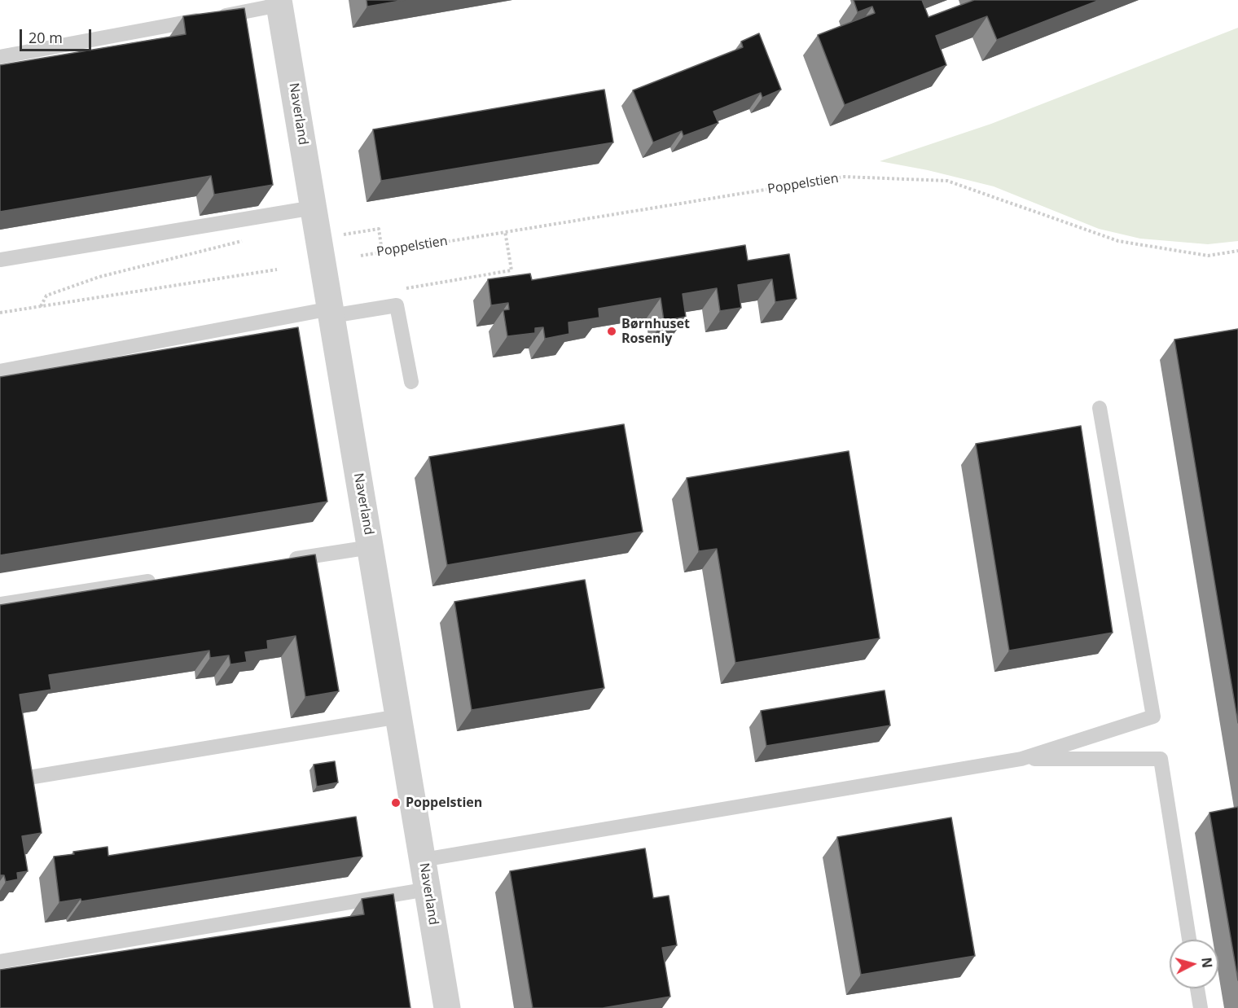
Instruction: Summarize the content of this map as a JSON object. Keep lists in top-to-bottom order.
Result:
{
  "streets": {
    "street": ["Naverland"],
    "path": ["Poppelstien"]
  },
  "places": ["Børnhuset Rosenly", "Poppelstien"],
  "scale_bar": "20 m",
  "north": "right"
}
